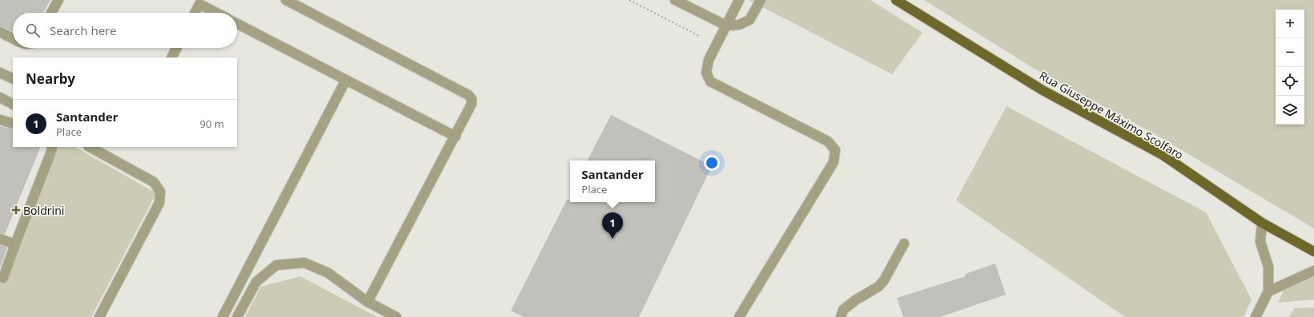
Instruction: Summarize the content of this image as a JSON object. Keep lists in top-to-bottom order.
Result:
{
  "streets": {
    "main road": ["Rua Giuseppe Máximo Scolfaro"]
  },
  "places": {
    "health": ["Boldrini"]
  },
  "page": {
    "map_buttons": ["+", "−"],
    "search": "Search here",
    "heading": "Nearby",
    "list": [
      {
        "mark": "1",
        "name": "Santander",
        "note": "Place",
        "value": "90 m"
      }
    ],
    "popup": ["Santander", "Place"],
    "pins": "1"
  }
}
